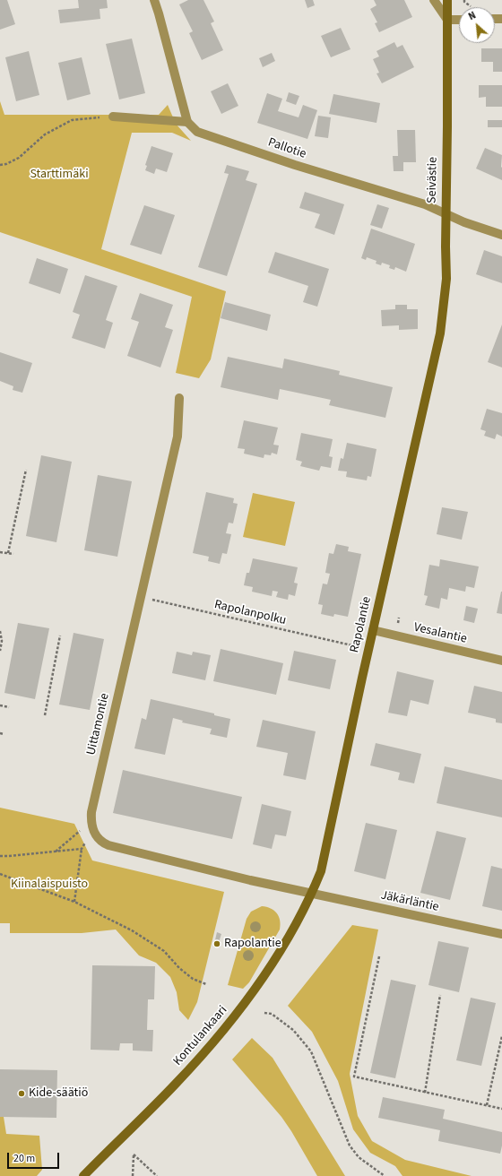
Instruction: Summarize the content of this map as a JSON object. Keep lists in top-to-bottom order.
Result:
{
  "streets": {
    "street": [
      "Pallotie",
      "Seivästie",
      "Rapolantie",
      "Vesalantie",
      "Uittamontie",
      "Jäkärläntie",
      "Kontulankaari"
    ],
    "path": ["Rapolanpolku"]
  },
  "crossings": [
    ["Pallotie", "Seivästie"],
    ["Seivästie", "Rapolantie"],
    ["Rapolanpolku", "Uittamontie"],
    ["Rapolantie", "Vesalantie"],
    ["Rapolantie", "Jäkärläntie"],
    ["Rapolantie", "Kontulankaari"],
    ["Jäkärläntie", "Kontulankaari"]
  ],
  "parks": ["Starttimäki", "Kiinalaispuisto"],
  "places": ["Rapolantie", "Kide-säätiö"],
  "scale_bar": "20 m",
  "north": "top left"
}
